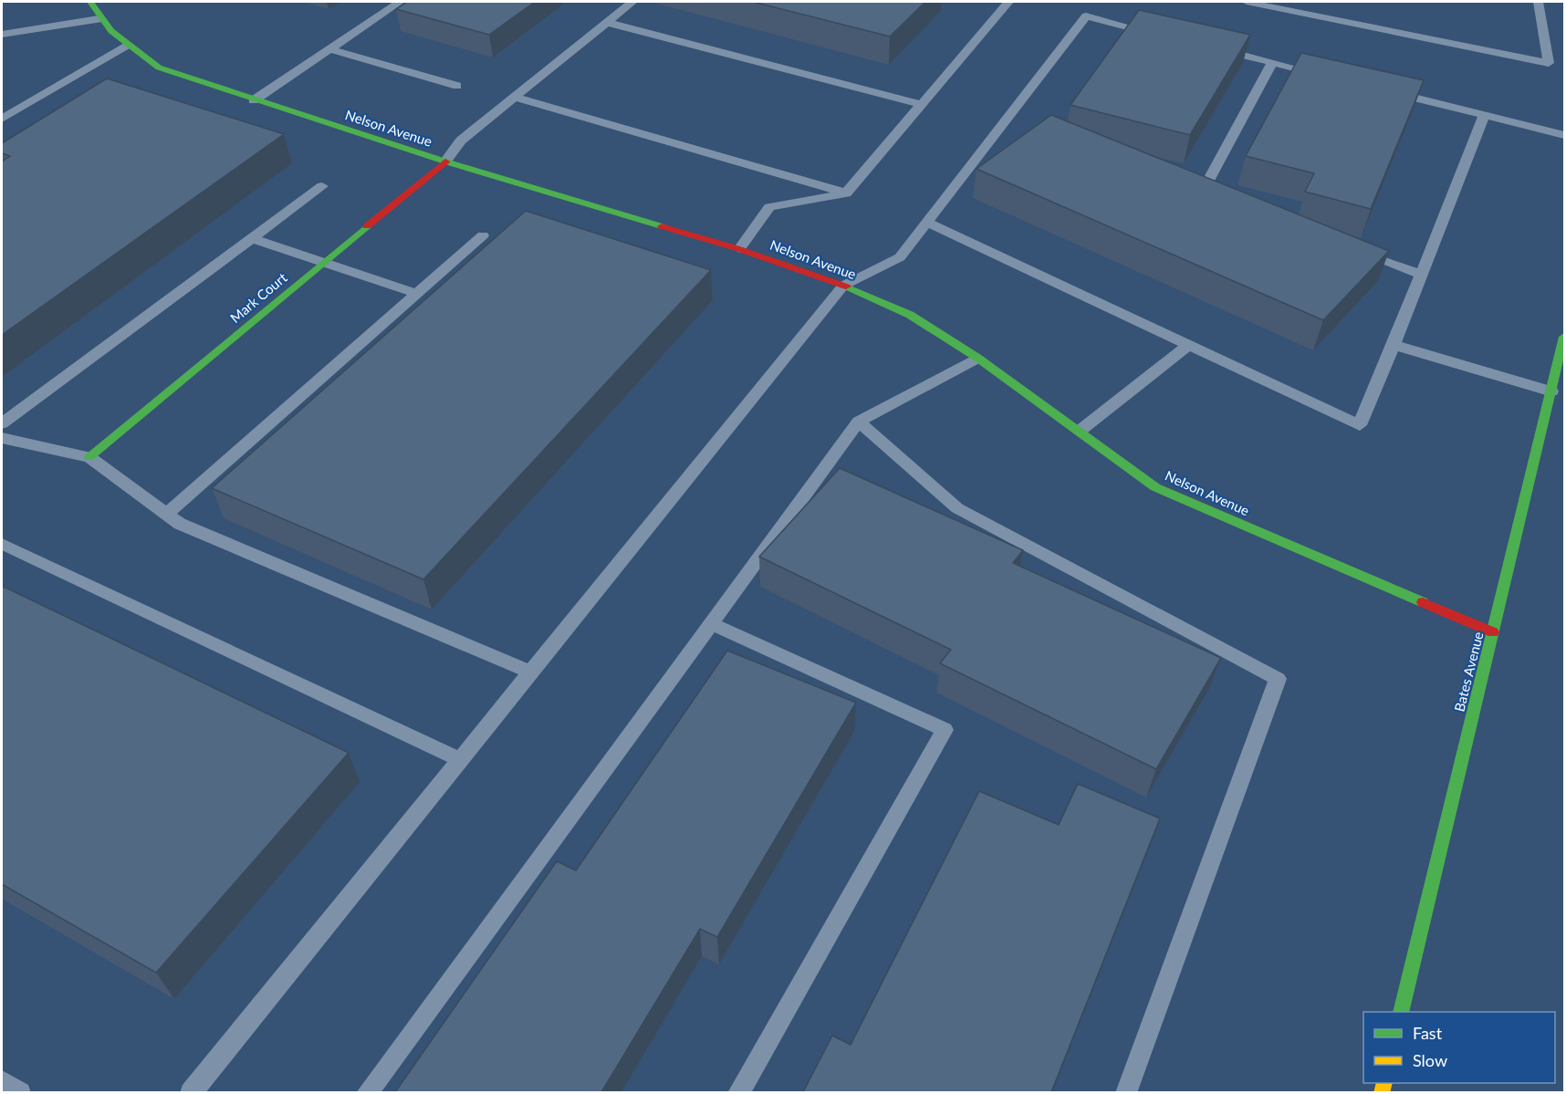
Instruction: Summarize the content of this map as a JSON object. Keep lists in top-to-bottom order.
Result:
{
  "streets": {
    "street": ["Nelson Avenue", "Mark Court", "Bates Avenue"]
  },
  "crossings": [
    ["Nelson Avenue", "Mark Court"],
    ["Nelson Avenue", "Bates Avenue"]
  ],
  "legend": ["Fast", "Slow"]
}
